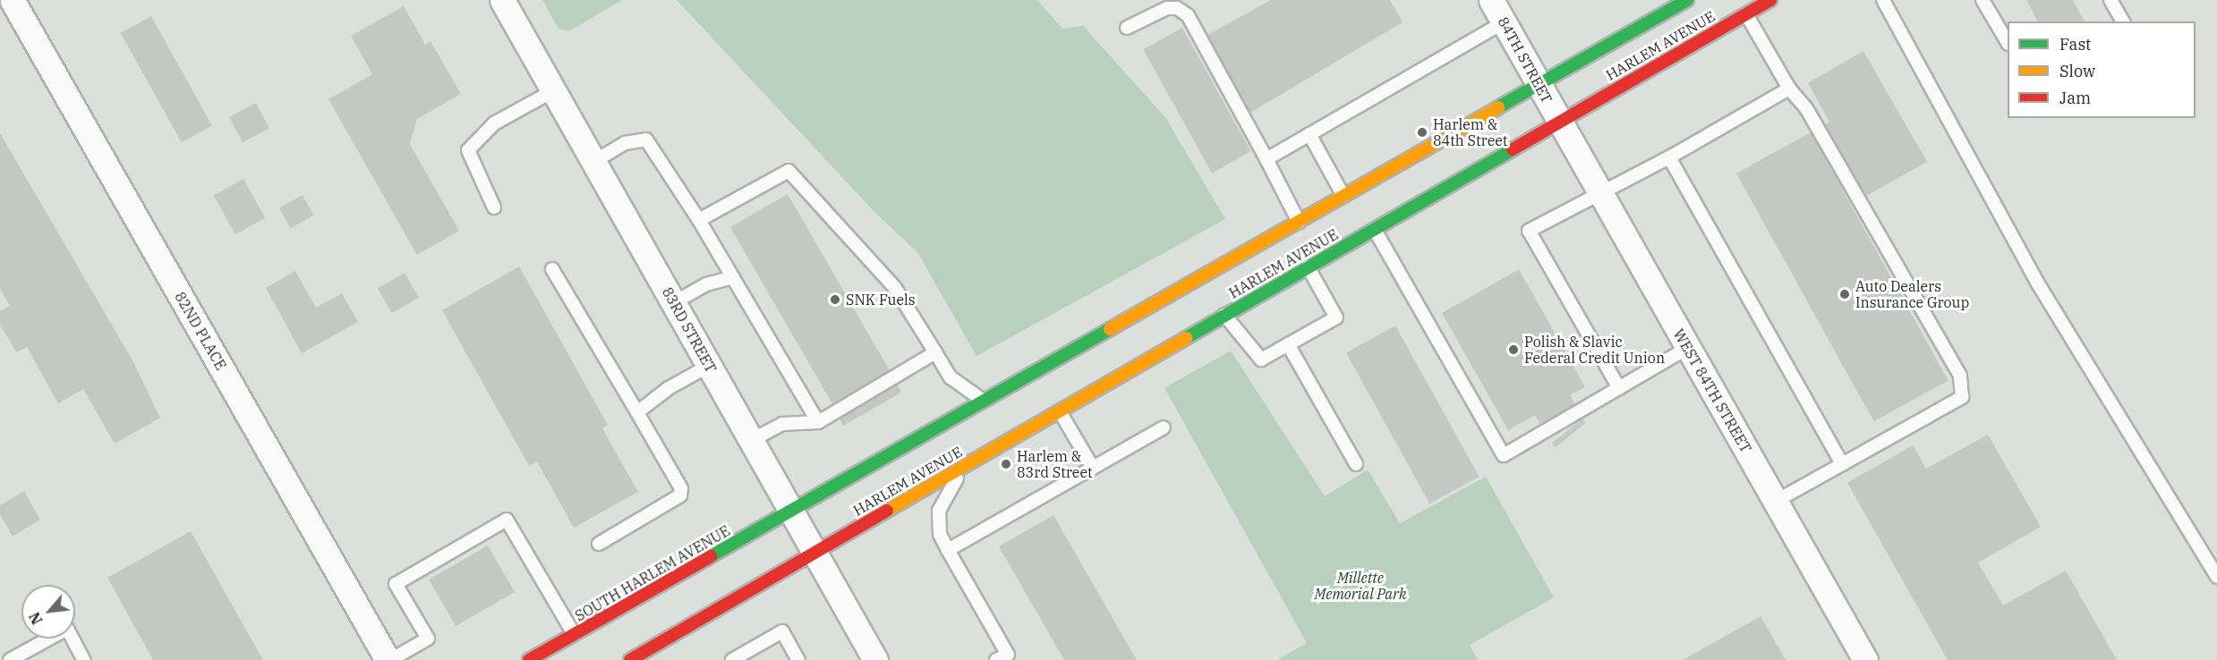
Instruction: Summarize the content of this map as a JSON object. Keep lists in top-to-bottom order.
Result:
{
  "streets": {
    "main road": ["HARLEM AVENUE", "SOUTH HARLEM AVENUE"],
    "street": [
      "84TH STREET",
      "83RD STREET",
      "82ND PLACE",
      "WEST 84TH STREET"
    ]
  },
  "crossings": [
    ["HARLEM AVENUE", "84TH STREET"],
    ["HARLEM AVENUE", "83RD STREET"],
    ["HARLEM AVENUE", "WEST 84TH STREET"],
    ["HARLEM AVENUE", "SOUTH HARLEM AVENUE"],
    ["84TH STREET", "WEST 84TH STREET"],
    ["83RD STREET", "SOUTH HARLEM AVENUE"]
  ],
  "parks": ["Millette Memorial Park"],
  "places": [
    "Harlem & 84th Street",
    "Auto Dealers Insurance Group",
    "SNK Fuels",
    "Polish & Slavic Federal Credit Union",
    "Harlem & 83rd Street"
  ],
  "legend": ["Fast", "Slow", "Jam"],
  "north": "bottom left"
}
